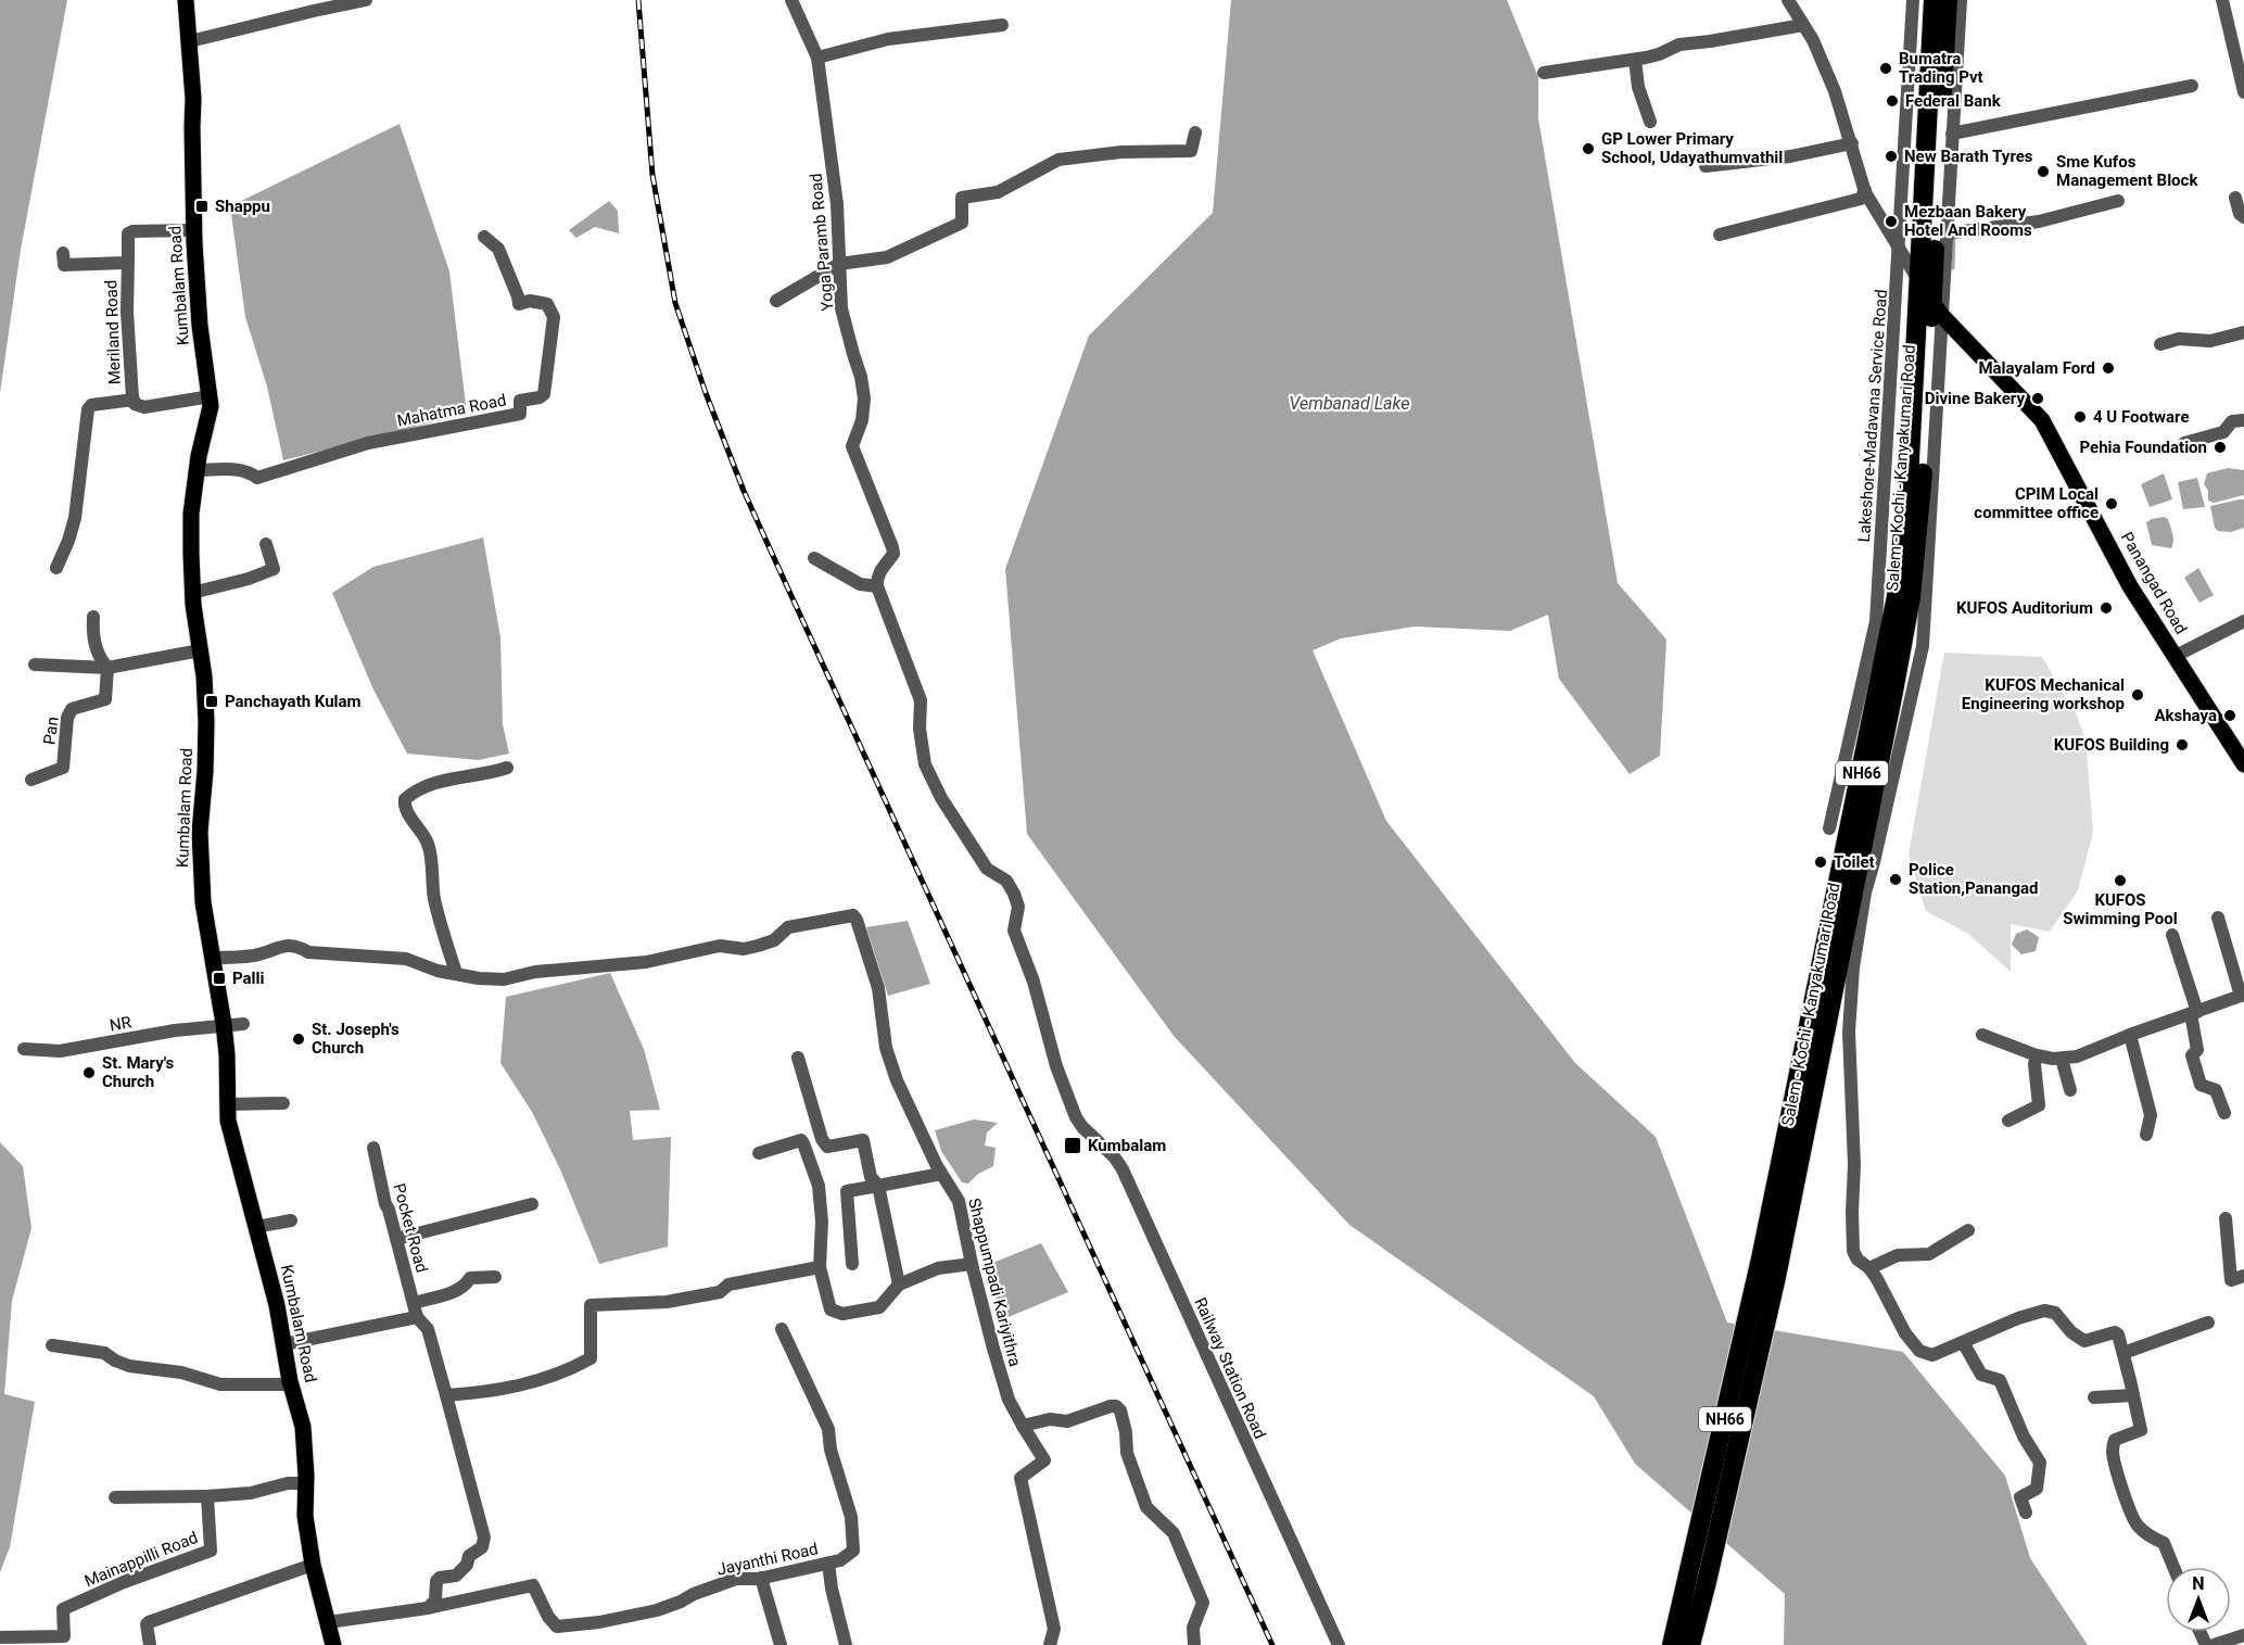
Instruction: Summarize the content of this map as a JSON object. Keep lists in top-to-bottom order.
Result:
{
  "streets": {
    "highway": ["Salem - Kochi - Kanyakumari Road", "NH66"],
    "main road": ["Kumbalam Road", "Panangad Road"],
    "street": [
      "Yoga Paramb Road",
      "Meriland Road",
      "Mahatma Road",
      "Lakeshore-Madavana Service Road",
      "Pan",
      "NR",
      "Pocket Road",
      "Shappumpadi Kariyithra",
      "Railway Station Road",
      "Mainappilli Road",
      "Jayanthi Road"
    ]
  },
  "crossings": [
    ["Yoga Paramb Road", "Railway Station Road"],
    ["Kumbalam Road", "Meriland Road"],
    ["Kumbalam Road", "Mahatma Road"],
    ["Kumbalam Road", "NR"],
    ["Kumbalam Road", "Jayanthi Road"],
    ["Salem - Kochi - Kanyakumari Road", "Panangad Road"],
    ["Salem - Kochi - Kanyakumari Road", "NH66"],
    ["Pocket Road", "Jayanthi Road"]
  ],
  "water": ["Vembanad Lake"],
  "places": {
    "other": [
      "Bumatra Trading Pvt",
      "Federal Bank",
      "GP Lower Primary School, Udayathumvathil",
      "New Barath Tyres",
      "Sme Kufos Management Block",
      "Mezbaan Bakery Hotel And Rooms",
      "Malayalam Ford",
      "Divine Bakery",
      "4 U Footware",
      "Pehia Foundation",
      "CPIM Local committee office",
      "KUFOS Auditorium",
      "KUFOS Mechanical Engineering workshop",
      "Akshaya",
      "KUFOS Building",
      "Toilet",
      "Police Station,Panangad",
      "KUFOS Swimming Pool",
      "St. Joseph's Church",
      "St. Mary's Church"
    ],
    "transit": [
      "Shappu",
      "Panchayath Kulam",
      "Palli",
      "Kumbalam"
    ]
  },
  "north": "top"
}
